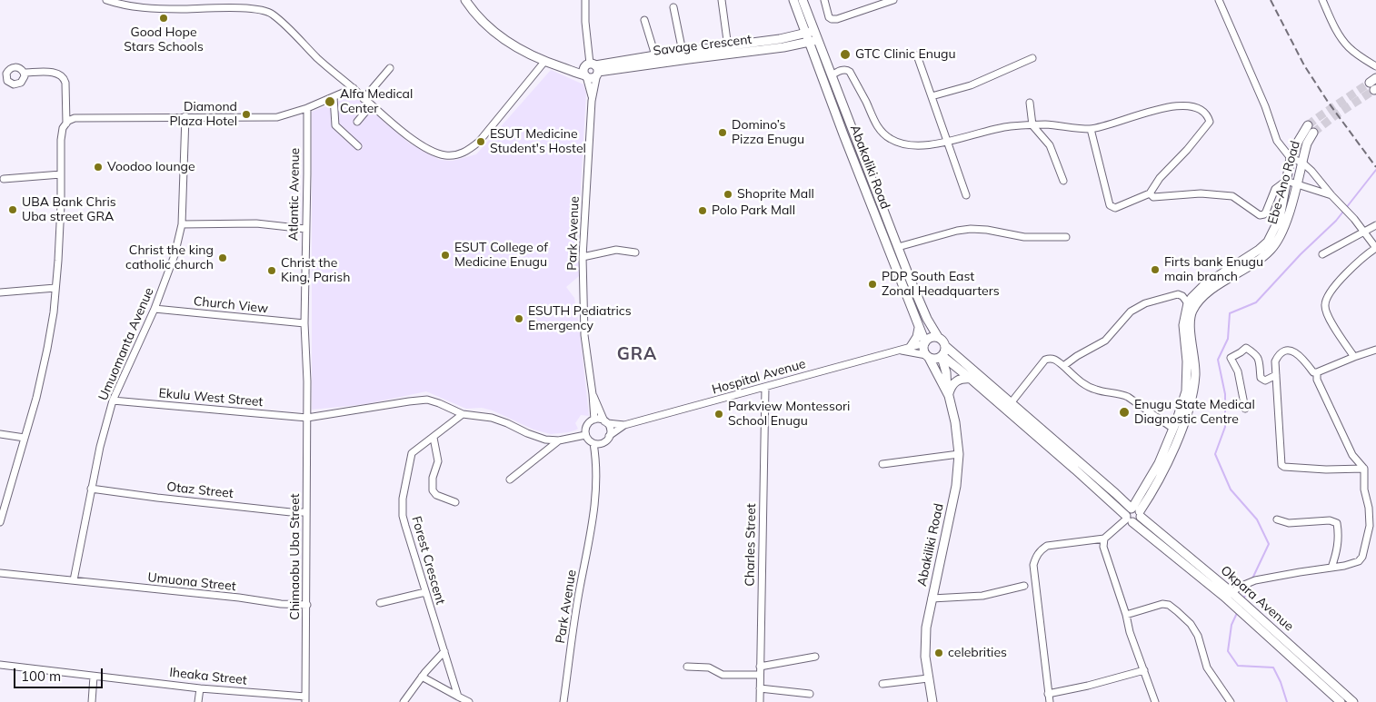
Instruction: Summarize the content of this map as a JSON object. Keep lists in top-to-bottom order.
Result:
{
  "streets": {
    "main road": [
      "Savage Crescent",
      "Abakaliki Road",
      "Ebe-Ano Road",
      "Abakiliki Road",
      "Okpara Avenue"
    ],
    "street": [
      "Atlantic Avenue",
      "Park Avenue",
      "Church View",
      "Umuomanta Avenue",
      "Hospital Avenue",
      "Ekulu West Street",
      "Otaz Street",
      "Charles Street",
      "Chimaobu Uba Street",
      "Forest Crescent",
      "Umuona Street",
      "Iheaka Street"
    ]
  },
  "crossings": [
    ["Savage Crescent", "Abakaliki Road"],
    ["Savage Crescent", "Park Avenue"],
    ["Abakaliki Road", "Hospital Avenue"],
    ["Abakaliki Road", "Okpara Avenue"],
    ["Ebe-Ano Road", "Okpara Avenue"],
    ["Atlantic Avenue", "Church View"],
    ["Atlantic Avenue", "Ekulu West Street"],
    ["Atlantic Avenue", "Chimaobu Uba Street"],
    ["Church View", "Umuomanta Avenue"],
    ["Umuomanta Avenue", "Ekulu West Street"],
    ["Umuomanta Avenue", "Otaz Street"],
    ["Umuomanta Avenue", "Umuona Street"],
    ["Hospital Avenue", "Charles Street"],
    ["Hospital Avenue", "Okpara Avenue"],
    ["Ekulu West Street", "Chimaobu Uba Street"],
    ["Ekulu West Street", "Forest Crescent"],
    ["Otaz Street", "Chimaobu Uba Street"],
    ["Chimaobu Uba Street", "Umuona Street"],
    ["Chimaobu Uba Street", "Iheaka Street"]
  ],
  "districts": ["GRA"],
  "places": [
    "Good Hope Stars Schools",
    "GTC Clinic Enugu",
    "Alfa Medical Center",
    "Diamond Plaza Hotel",
    "Domino’s Pizza Enugu",
    "ESUT Medicine Student's Hostel",
    "Voodoo lounge",
    "Shoprite Mall",
    "UBA Bank Chris Uba street GRA",
    "Polo Park Mall",
    "ESUT College of Medicine Enugu",
    "Christ the king catholic church",
    "Firts bank Enugu main branch",
    "Christ the King, Parish",
    "PDP South East Zonal Headquarters",
    "ESUTH Pediatrics Emergency",
    "Enugu State Medical Diagnostic Centre",
    "Parkview Montessori School Enugu",
    "celebrities"
  ],
  "scale_bar": "100 m"
}
